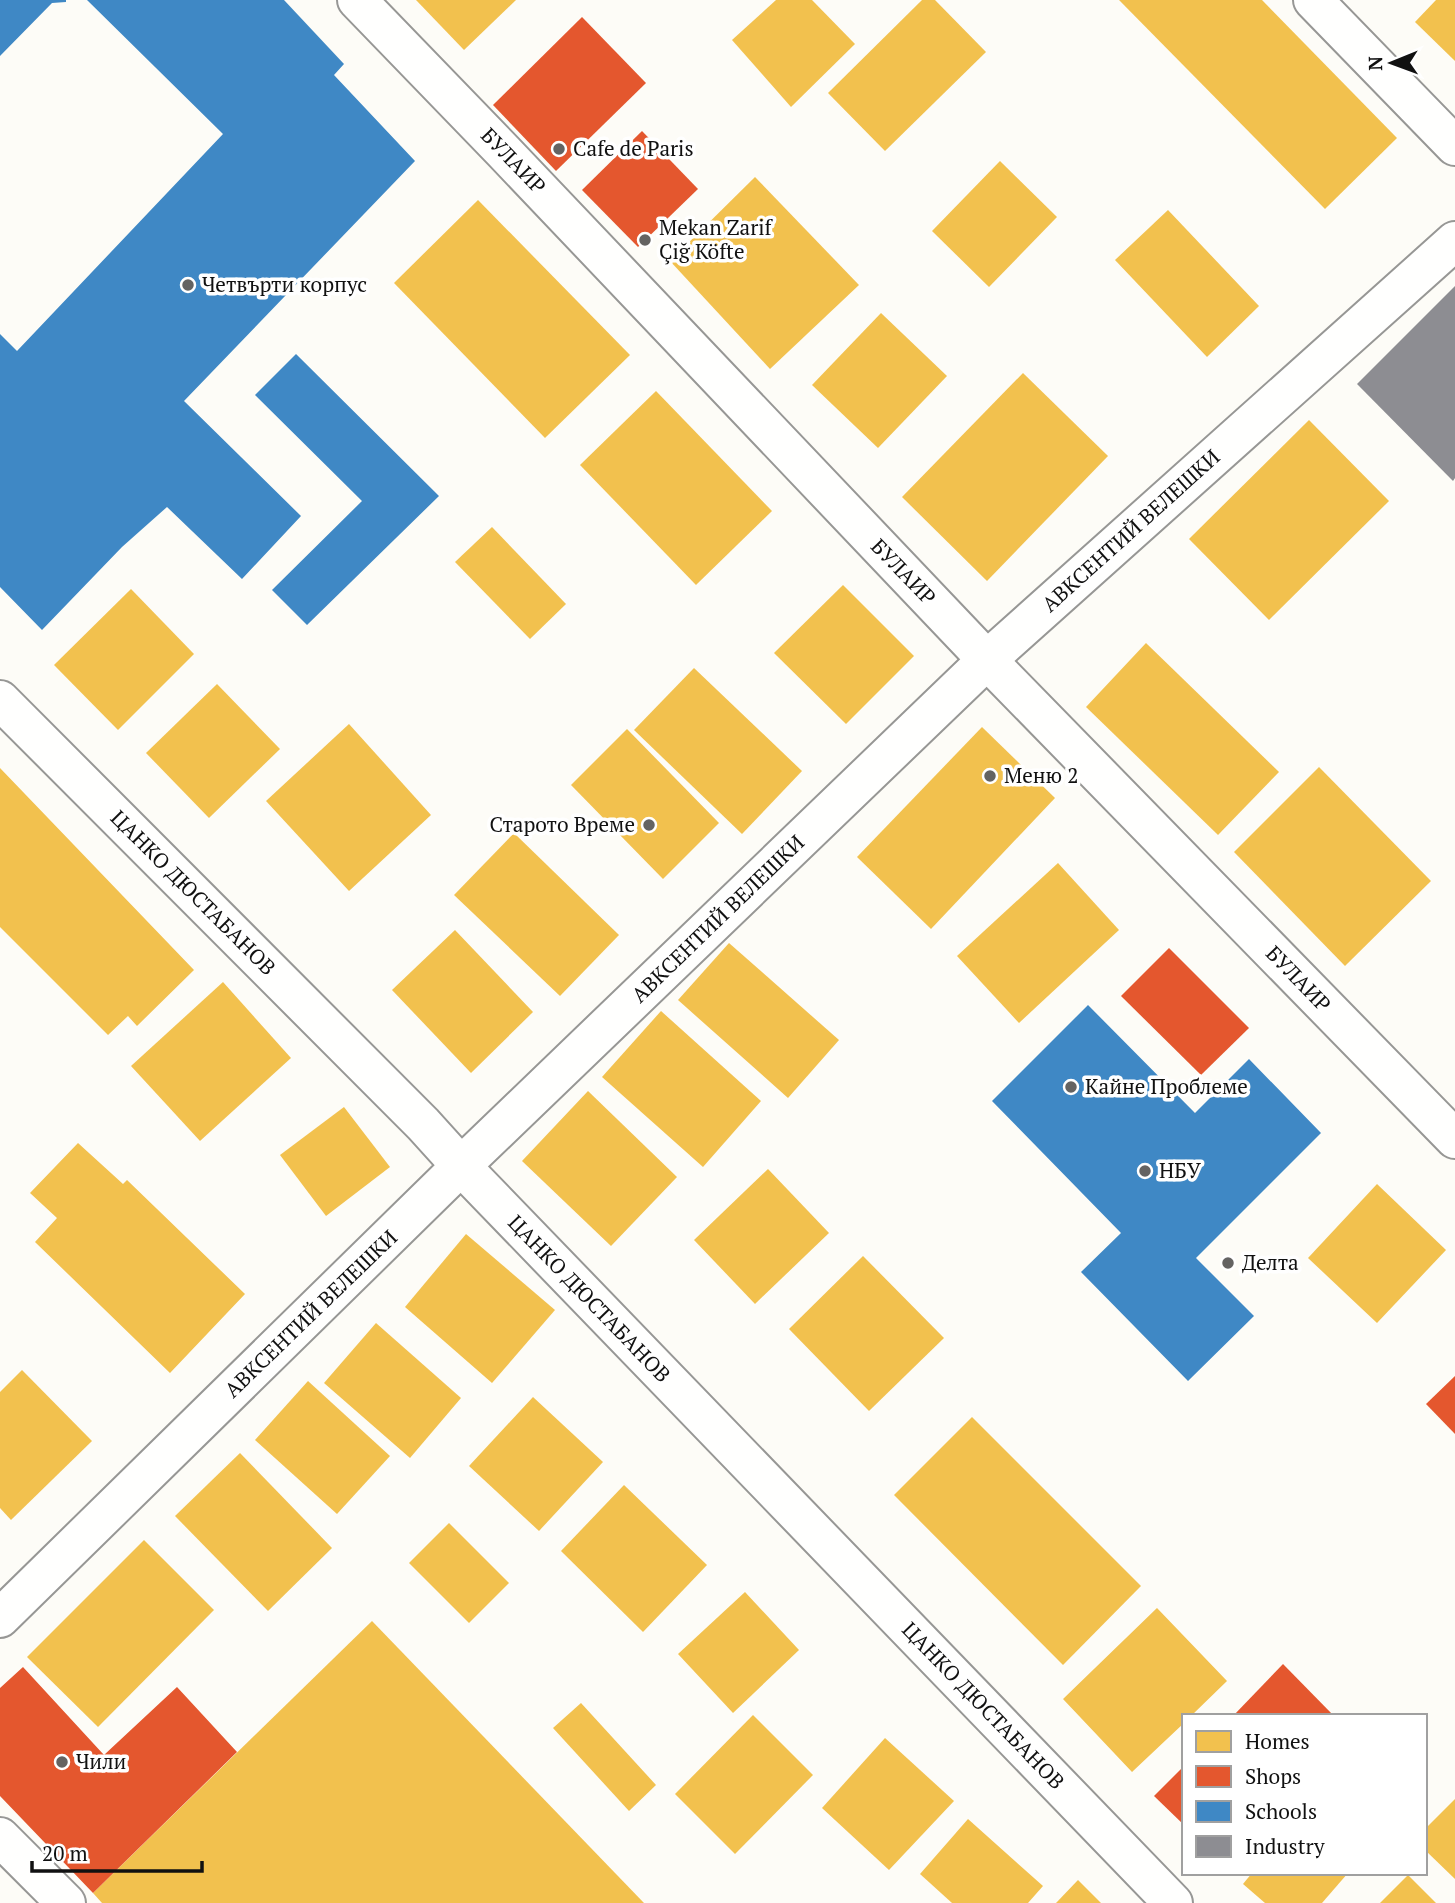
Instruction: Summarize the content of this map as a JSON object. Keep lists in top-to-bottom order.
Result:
{
  "streets": {
    "street": ["БУЛАИР", "АВКСЕНТИЙ ВЕЛЕШКИ", "ЦАНКО ДЮСТАБАНОВ"]
  },
  "crossings": [
    ["БУЛАИР", "АВКСЕНТИЙ ВЕЛЕШКИ"],
    ["АВКСЕНТИЙ ВЕЛЕШКИ", "ЦАНКО ДЮСТАБАНОВ"]
  ],
  "places": [
    "Cafe de Paris",
    "Mekan Zarif Çiğ Köfte",
    "Четвърти корпус",
    "Меню 2",
    "Старото Време",
    "Кайне Проблеме",
    "НБУ",
    "Делта",
    "Чили"
  ],
  "legend": [
    "Homes",
    "Shops",
    "Schools",
    "Industry"
  ],
  "scale_bar": "20 m",
  "north": "left"
}
